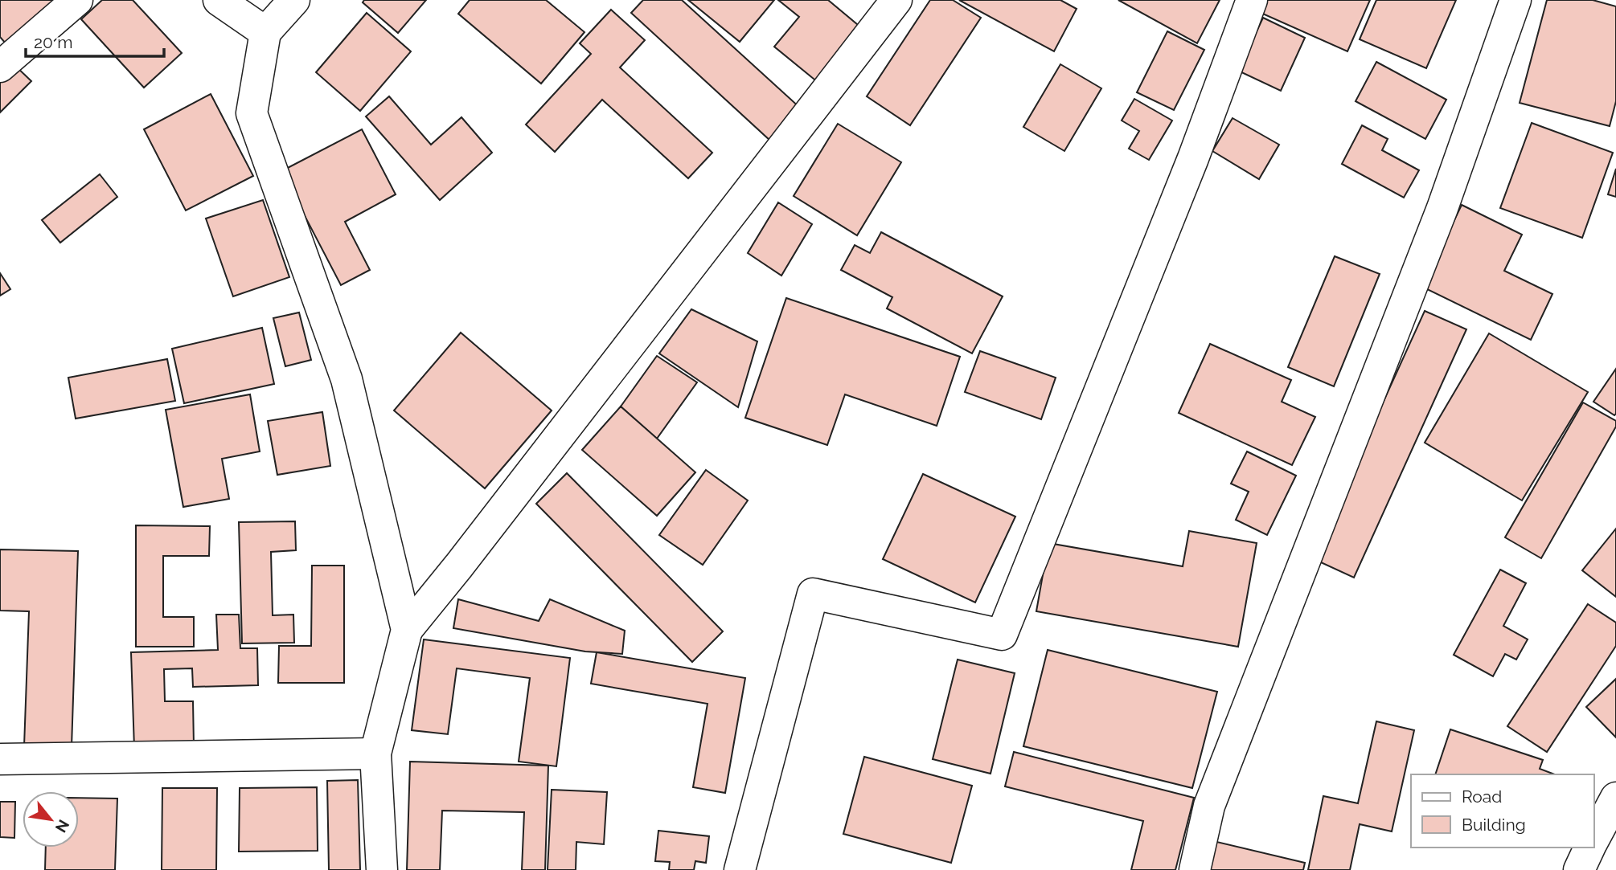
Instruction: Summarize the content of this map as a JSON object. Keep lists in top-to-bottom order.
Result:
{
  "legend": ["Road", "Building"],
  "scale_bar": "20 m",
  "north": "bottom right"
}
